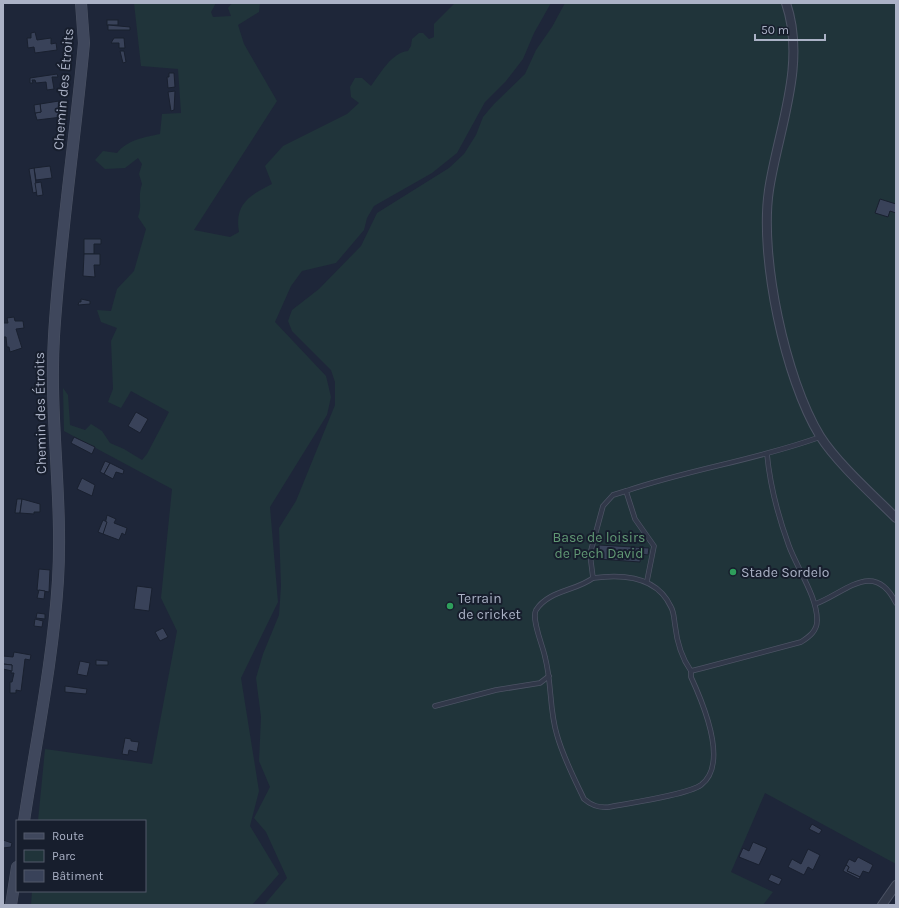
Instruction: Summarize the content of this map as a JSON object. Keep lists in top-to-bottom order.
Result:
{
  "streets": {
    "main road": ["Chemin des Étroits"]
  },
  "parks": ["Base de loisirs de Pech David"],
  "places": ["Stade Sordelo", "Terrain de cricket"],
  "legend": ["Route", "Parc", "Bâtiment"],
  "scale_bar": "50 m"
}
